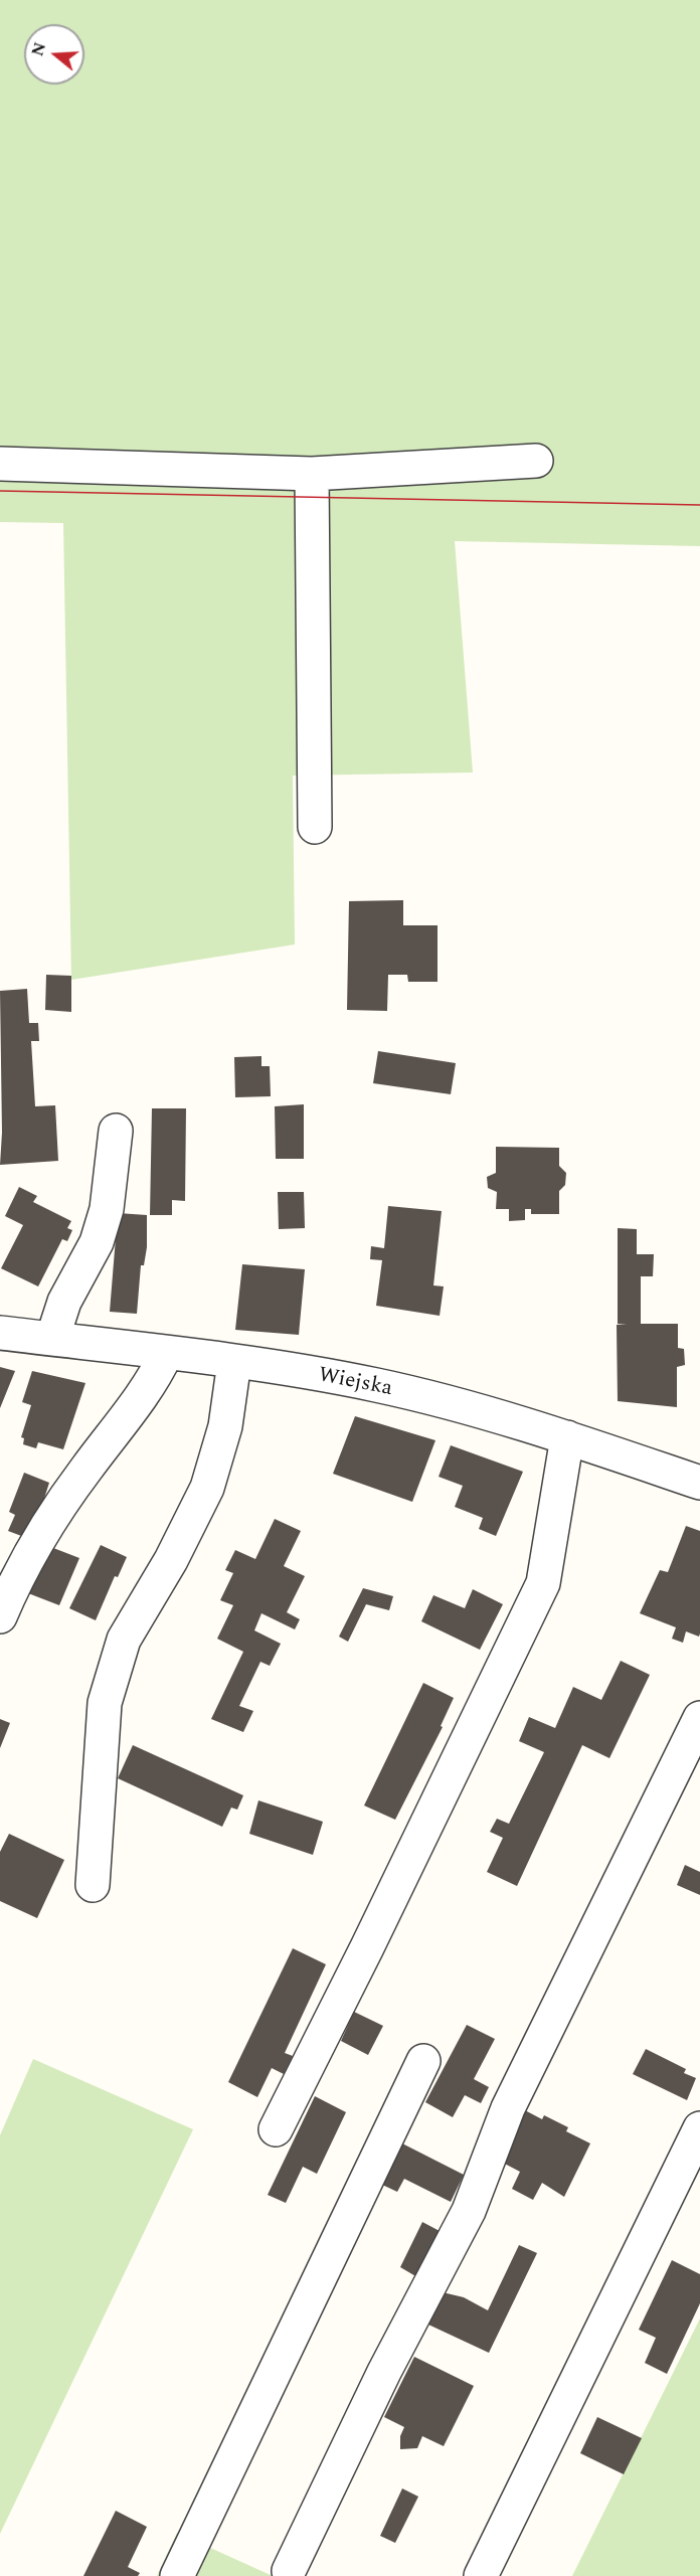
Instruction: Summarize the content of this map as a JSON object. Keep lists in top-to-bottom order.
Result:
{
  "streets": {
    "street": ["Wiejska"]
  },
  "north": "left"
}
